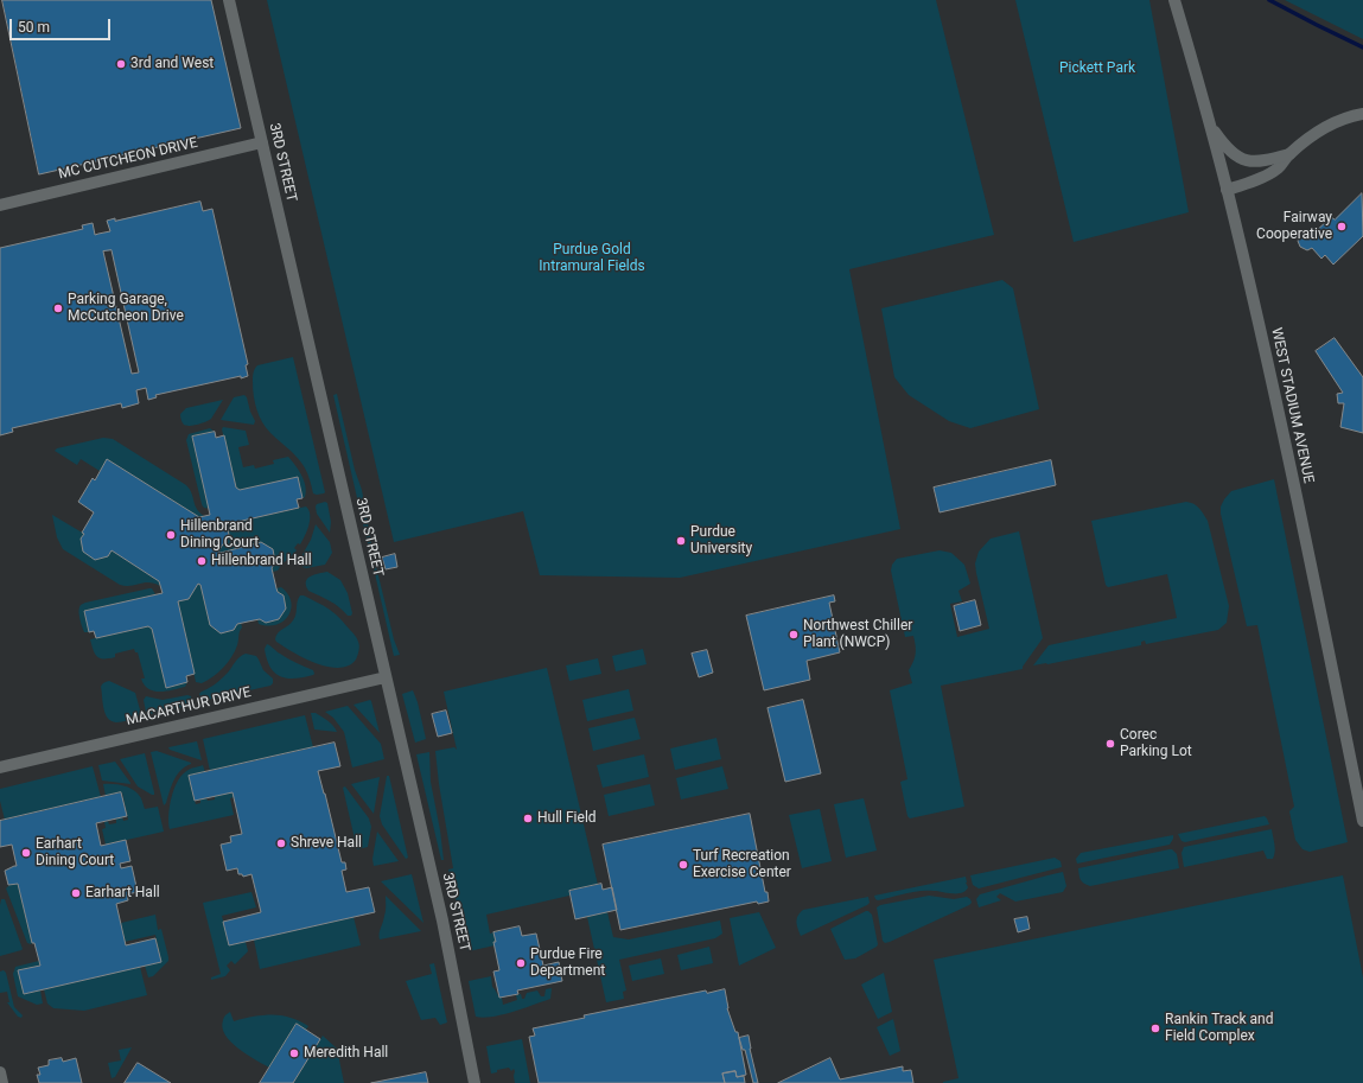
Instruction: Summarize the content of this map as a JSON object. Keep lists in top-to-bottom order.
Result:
{
  "streets": {
    "street": [
      "MC CUTCHEON DRIVE",
      "3RD STREET",
      "WEST STADIUM AVENUE",
      "MACARTHUR DRIVE"
    ]
  },
  "crossings": [
    ["MC CUTCHEON DRIVE", "3RD STREET"],
    ["3RD STREET", "MACARTHUR DRIVE"]
  ],
  "parks": ["Pickett Park", "Purdue Gold Intramural Fields"],
  "places": [
    "3rd and West",
    "Fairway Cooperative",
    "Parking Garage, McCutcheon Drive",
    "Hillenbrand Dining Court",
    "Purdue University",
    "Hillenbrand Hall",
    "Northwest Chiller Plant (NWCP)",
    "Corec Parking Lot",
    "Hull Field",
    "Shreve Hall",
    "Earhart Dining Court",
    "Turf Recreation Exercise Center",
    "Earhart Hall",
    "Purdue Fire Department",
    "Rankin Track and Field Complex",
    "Meredith Hall"
  ],
  "scale_bar": "50 m"
}
